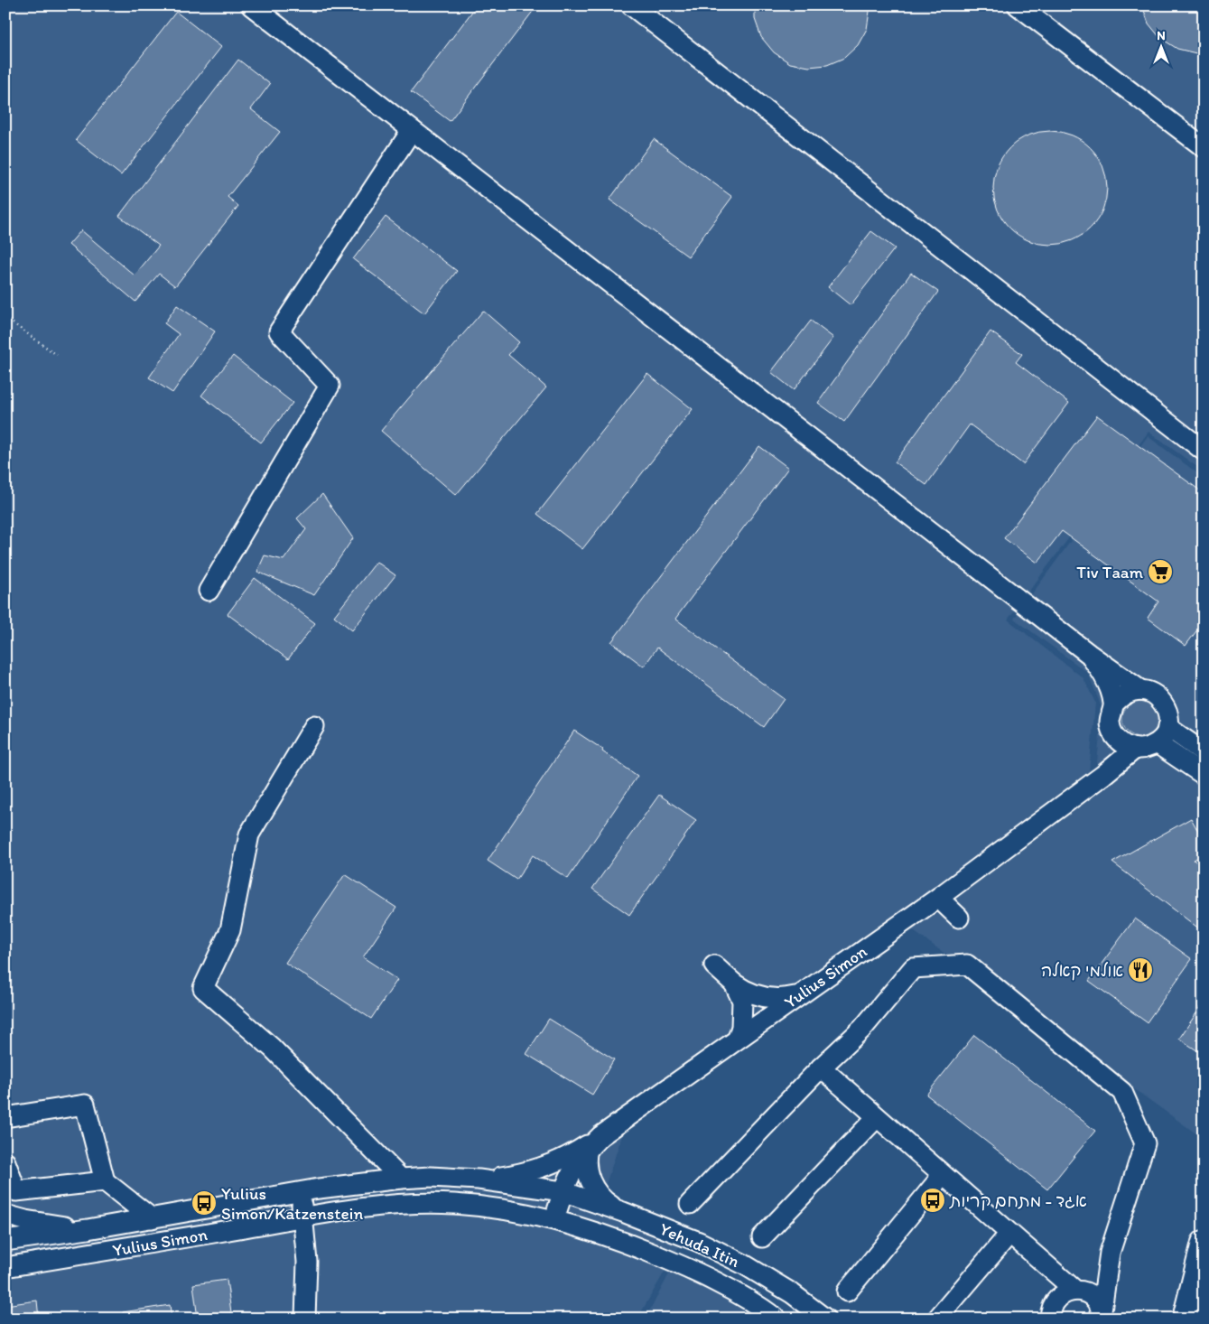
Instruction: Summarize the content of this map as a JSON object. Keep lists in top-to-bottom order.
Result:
{
  "streets": {
    "street": ["Yulius Simon", "Yehuda Itin"]
  },
  "crossings": [
    ["Yulius Simon", "Yehuda Itin"]
  ],
  "places": {
    "supermarket": ["Tiv Taam"],
    "restaurant": ["אולמי קאלה"],
    "bus stop": ["אגד - מתחם קריות", "Yulius Simon/Katzenstein"]
  },
  "north": "top"
}
